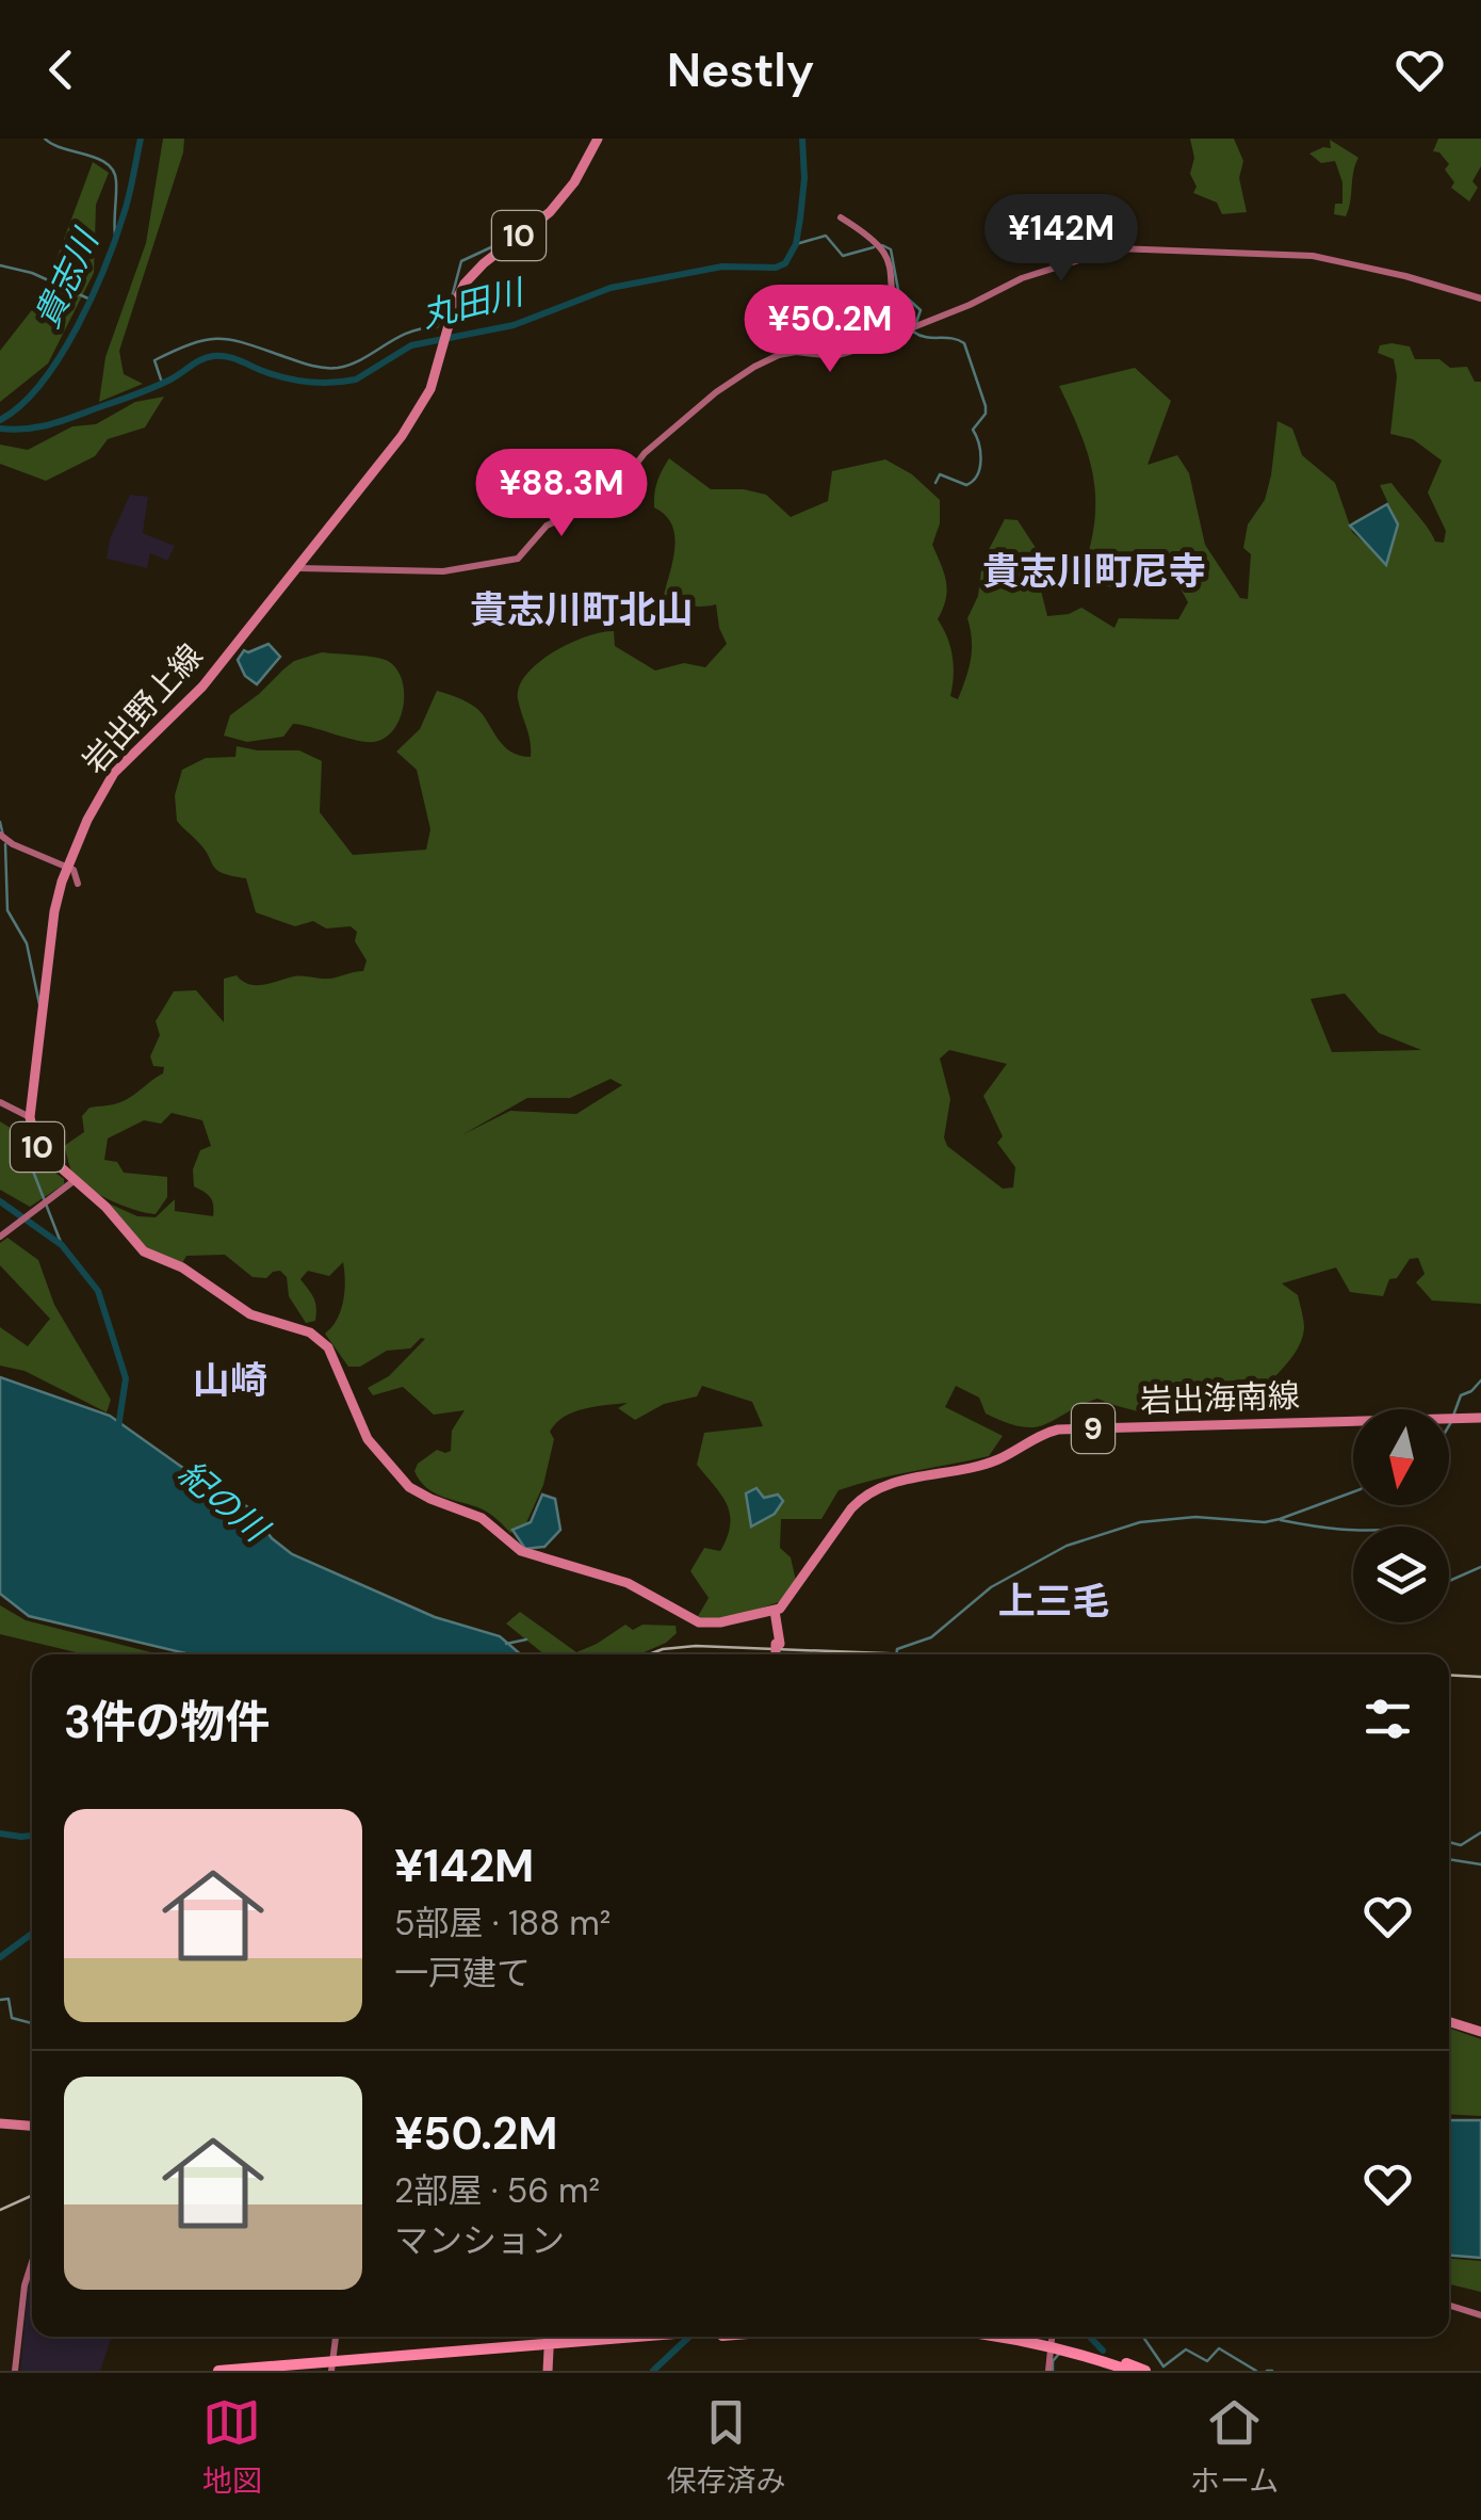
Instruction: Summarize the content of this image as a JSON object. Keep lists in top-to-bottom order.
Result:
{
  "streets": {
    "main road": [
      "10",
      "岩出野上線",
      "岩出海南線",
      "9"
    ]
  },
  "crossings": [
    ["10", "岩出野上線"],
    ["10", "岩出海南線"]
  ],
  "districts": [
    "貴志川町尼寺",
    "貴志川町北山",
    "山崎",
    "上三毛"
  ],
  "water": ["貴志川", "丸田川", "紀の川"],
  "north": "bottom",
  "page": {
    "header": "Nestly",
    "price": ["¥142M", "¥50.2M", "¥88.3M"],
    "heading": "3件の物件",
    "list": [
      {
        "name": "¥142M",
        "note": "5部屋 · 188 m² · 一戸建て"
      },
      {
        "name": "¥50.2M",
        "note": "2部屋 · 56 m² · マンション"
      }
    ],
    "tabs": ["地図", "保存済み", "ホーム"]
  }
}
